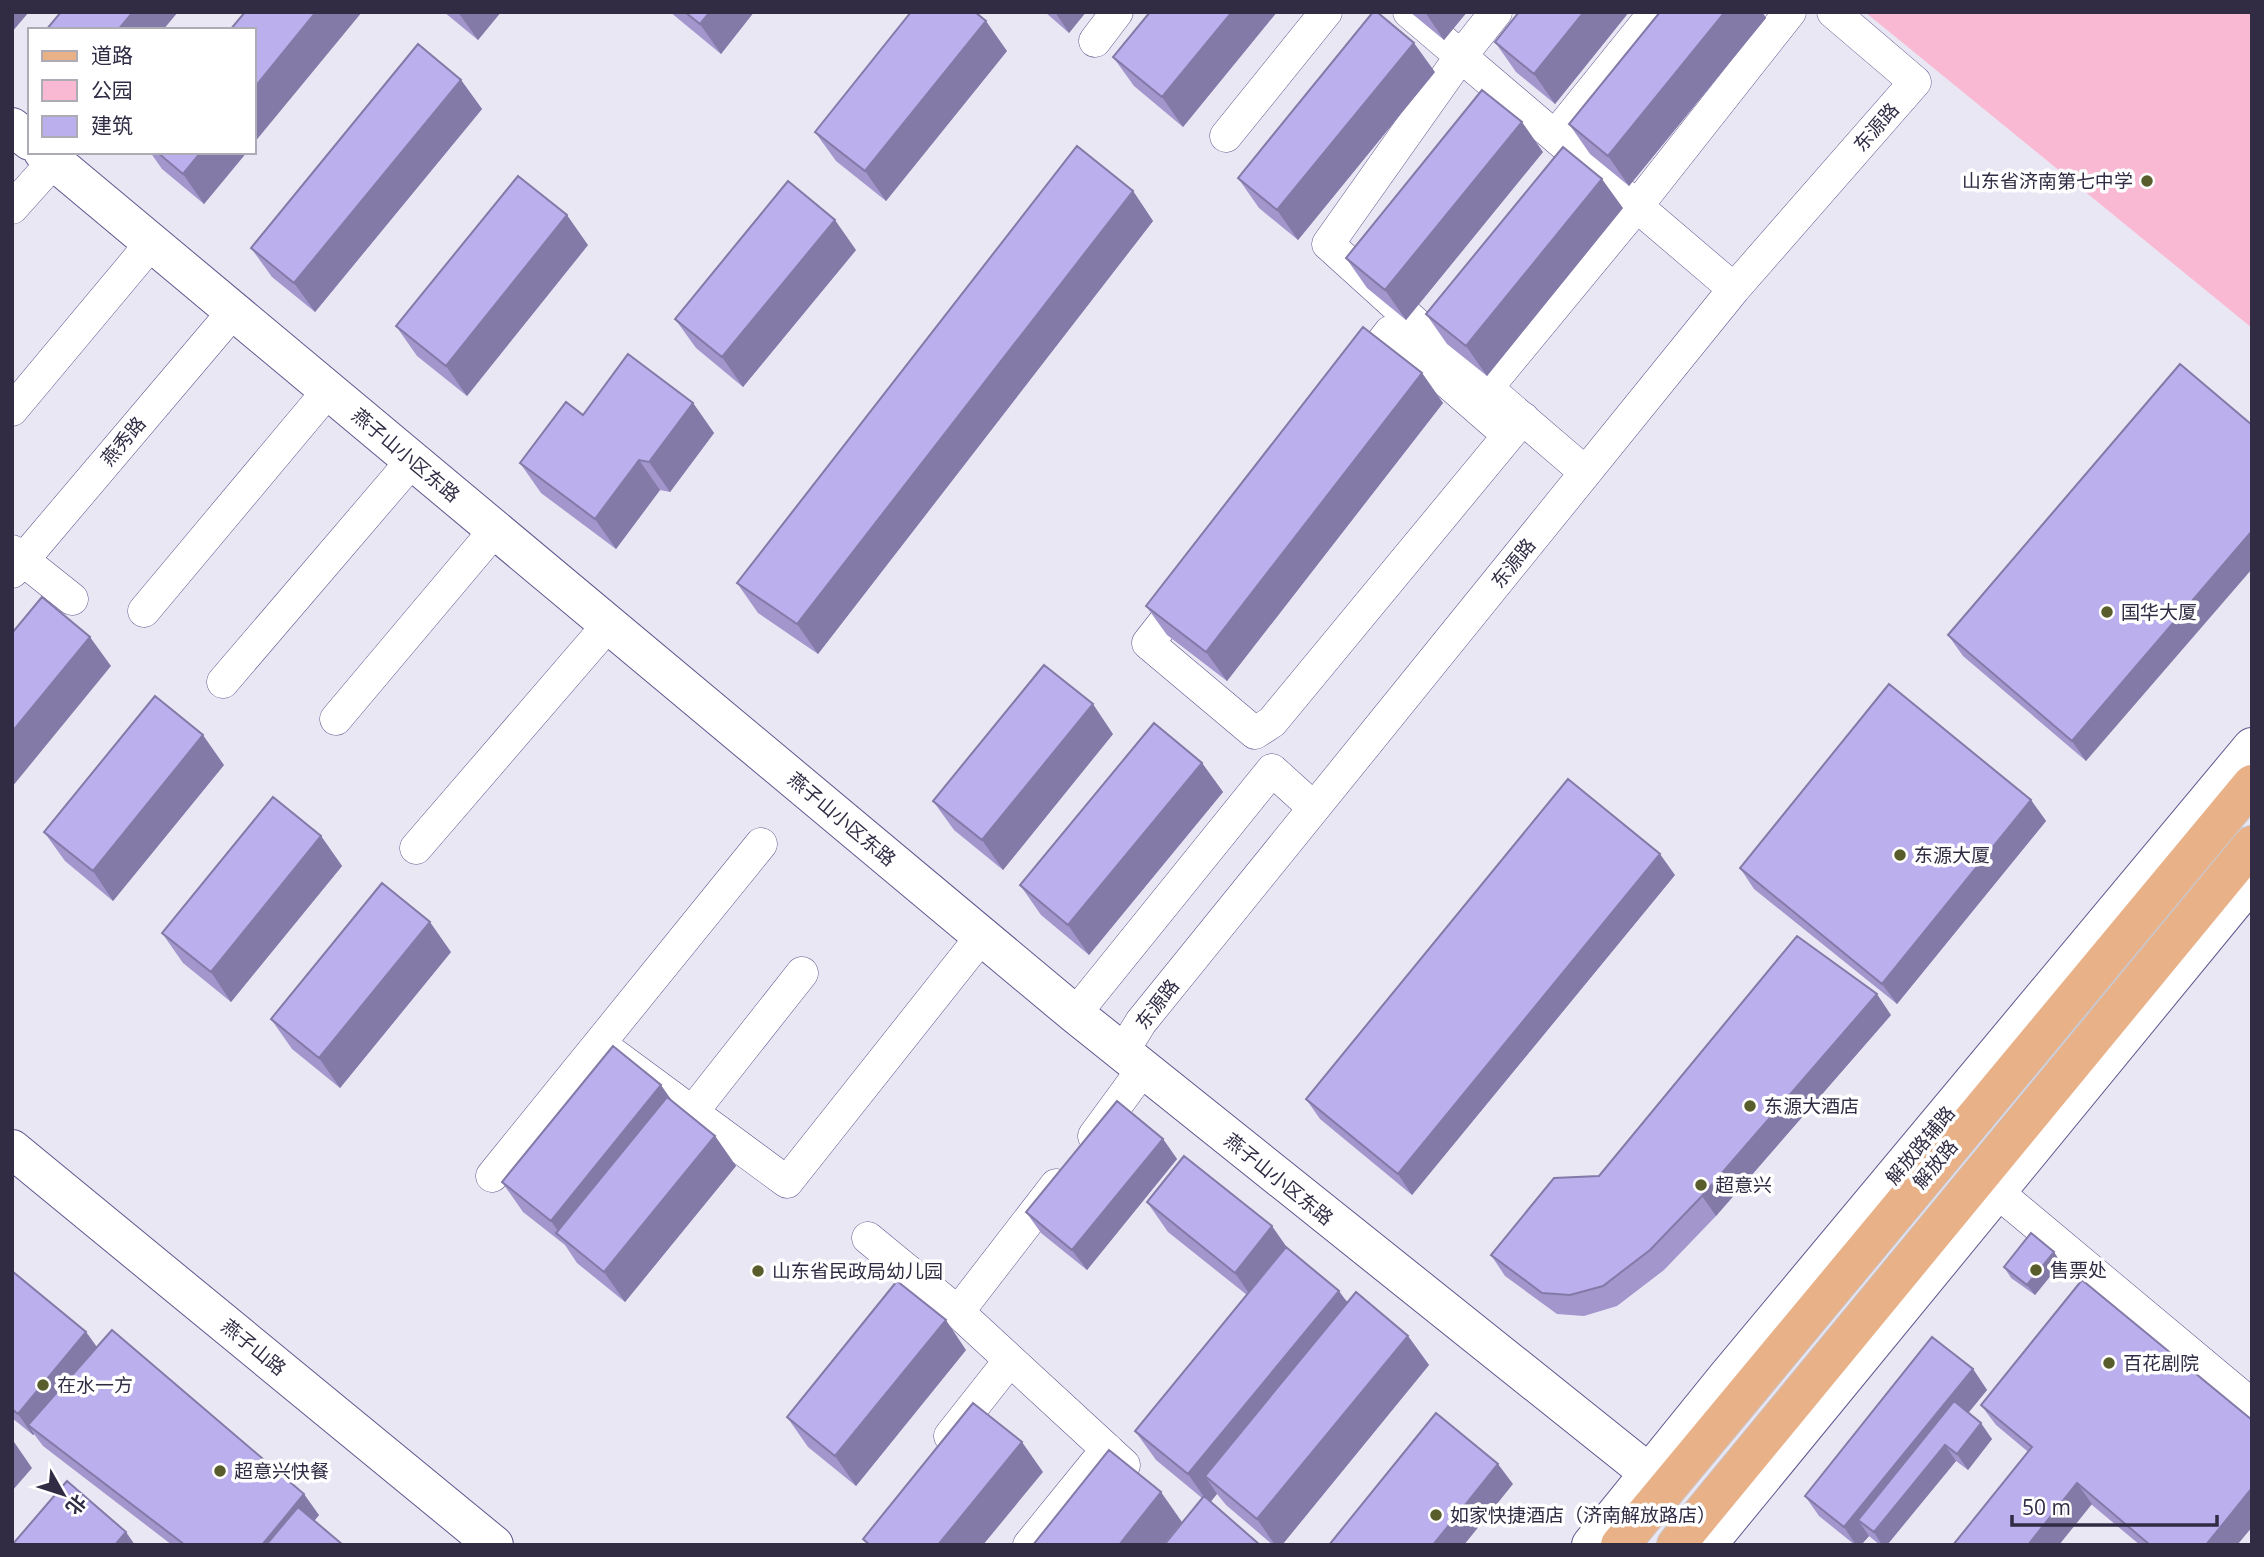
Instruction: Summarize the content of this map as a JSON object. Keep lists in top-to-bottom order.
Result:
{
  "streets": {
    "main road": ["解放路"],
    "street": [
      "东源路",
      "燕秀路",
      "燕子山小区东路",
      "解放路辅路",
      "燕子山路"
    ]
  },
  "crossings": [
    ["东源路", "燕子山小区东路"],
    ["燕秀路", "燕子山小区东路"],
    ["燕子山小区东路", "解放路辅路"]
  ],
  "places": [
    "山东省济南第七中学",
    "国华大厦",
    "东源大厦",
    "东源大酒店",
    "超意兴",
    "售票处",
    "山东省民政局幼儿园",
    "百花剧院",
    "在水一方",
    "超意兴快餐",
    "如家快捷酒店（济南解放路店）"
  ],
  "legend": ["道路", "公园", "建筑"],
  "scale_bar": "50 m",
  "north": "bottom right"
}
